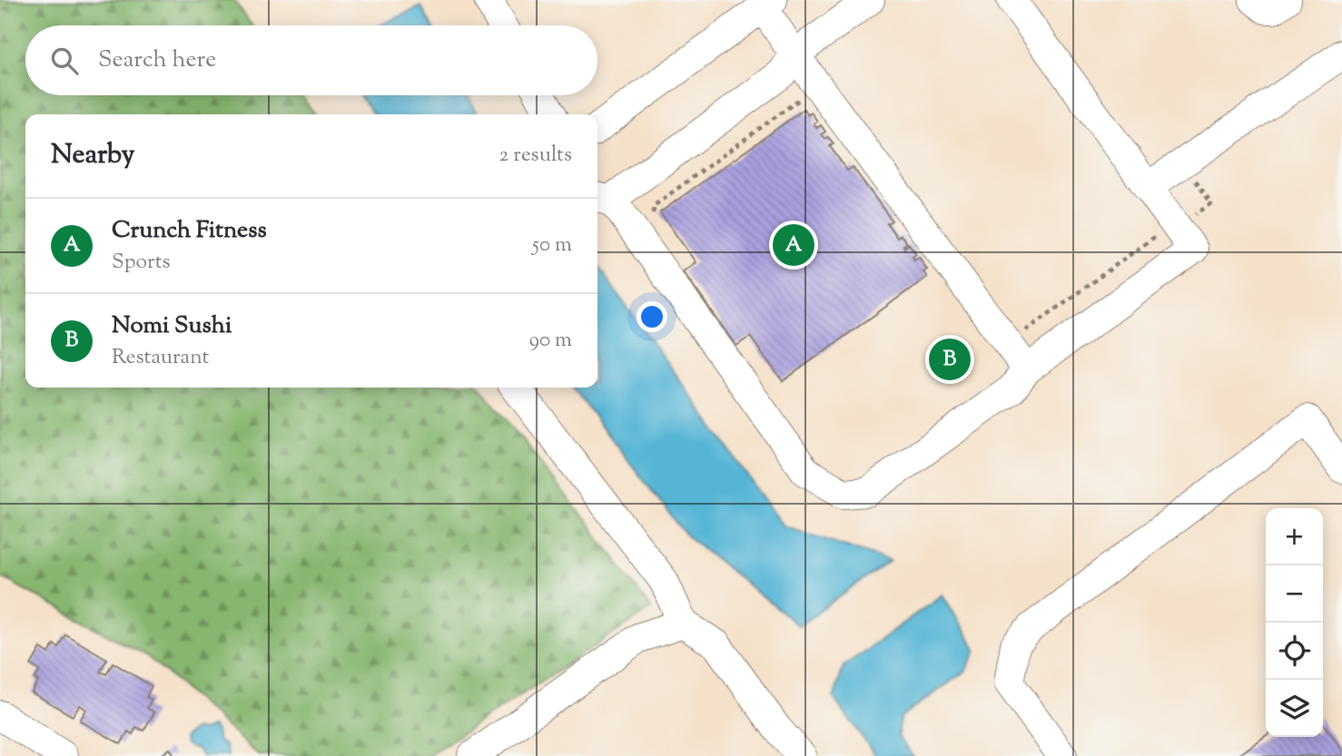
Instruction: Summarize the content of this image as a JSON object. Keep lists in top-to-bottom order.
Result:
{
  "page": {
    "search": "Search here",
    "heading": ["Nearby", "2 results"],
    "list": [
      {
        "mark": "A",
        "name": "Crunch Fitness",
        "note": "Sports",
        "value": "50 m"
      },
      {
        "mark": "B",
        "name": "Nomi Sushi",
        "note": "Restaurant",
        "value": "90 m"
      }
    ],
    "pins": ["A", "B"],
    "map_buttons": ["+", "−"]
  }
}
